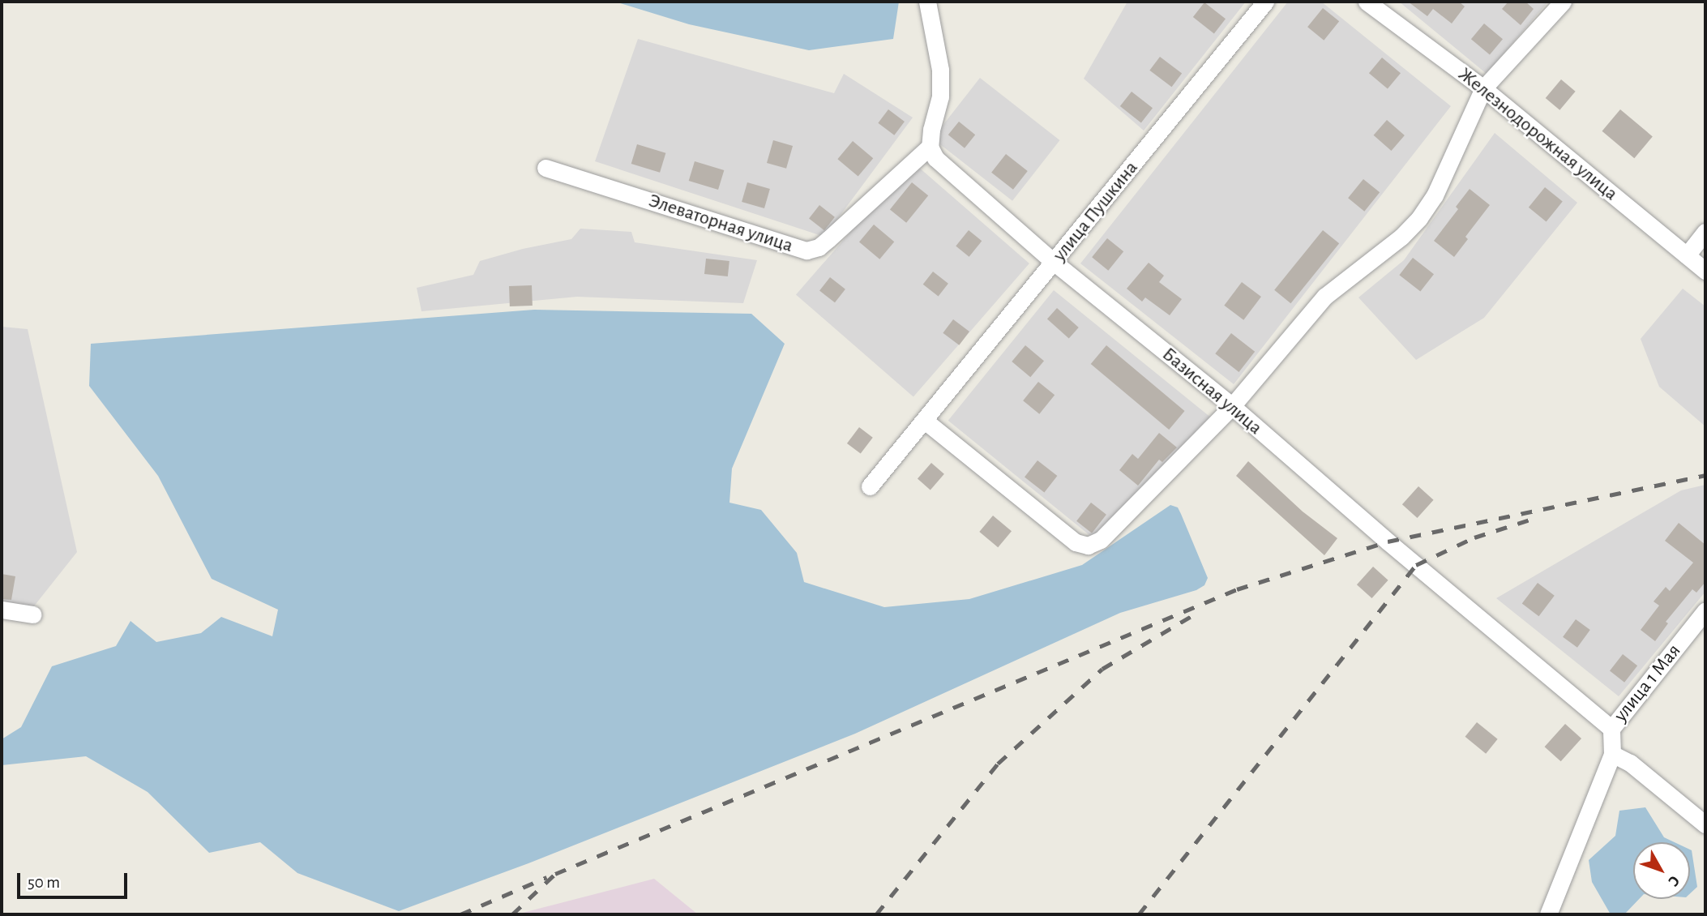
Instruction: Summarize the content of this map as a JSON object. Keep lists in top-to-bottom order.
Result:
{
  "streets": {
    "street": [
      "Железнодорожная улица",
      "улица Пушкина",
      "Элеваторная улица",
      "Базисная улица",
      "улица 1 Мая"
    ]
  },
  "crossings": [
    ["улица Пушкина", "Базисная улица"],
    ["Элеваторная улица", "Базисная улица"],
    ["Базисная улица", "улица 1 Мая"]
  ],
  "scale_bar": "50 m",
  "north": "bottom right"
}
